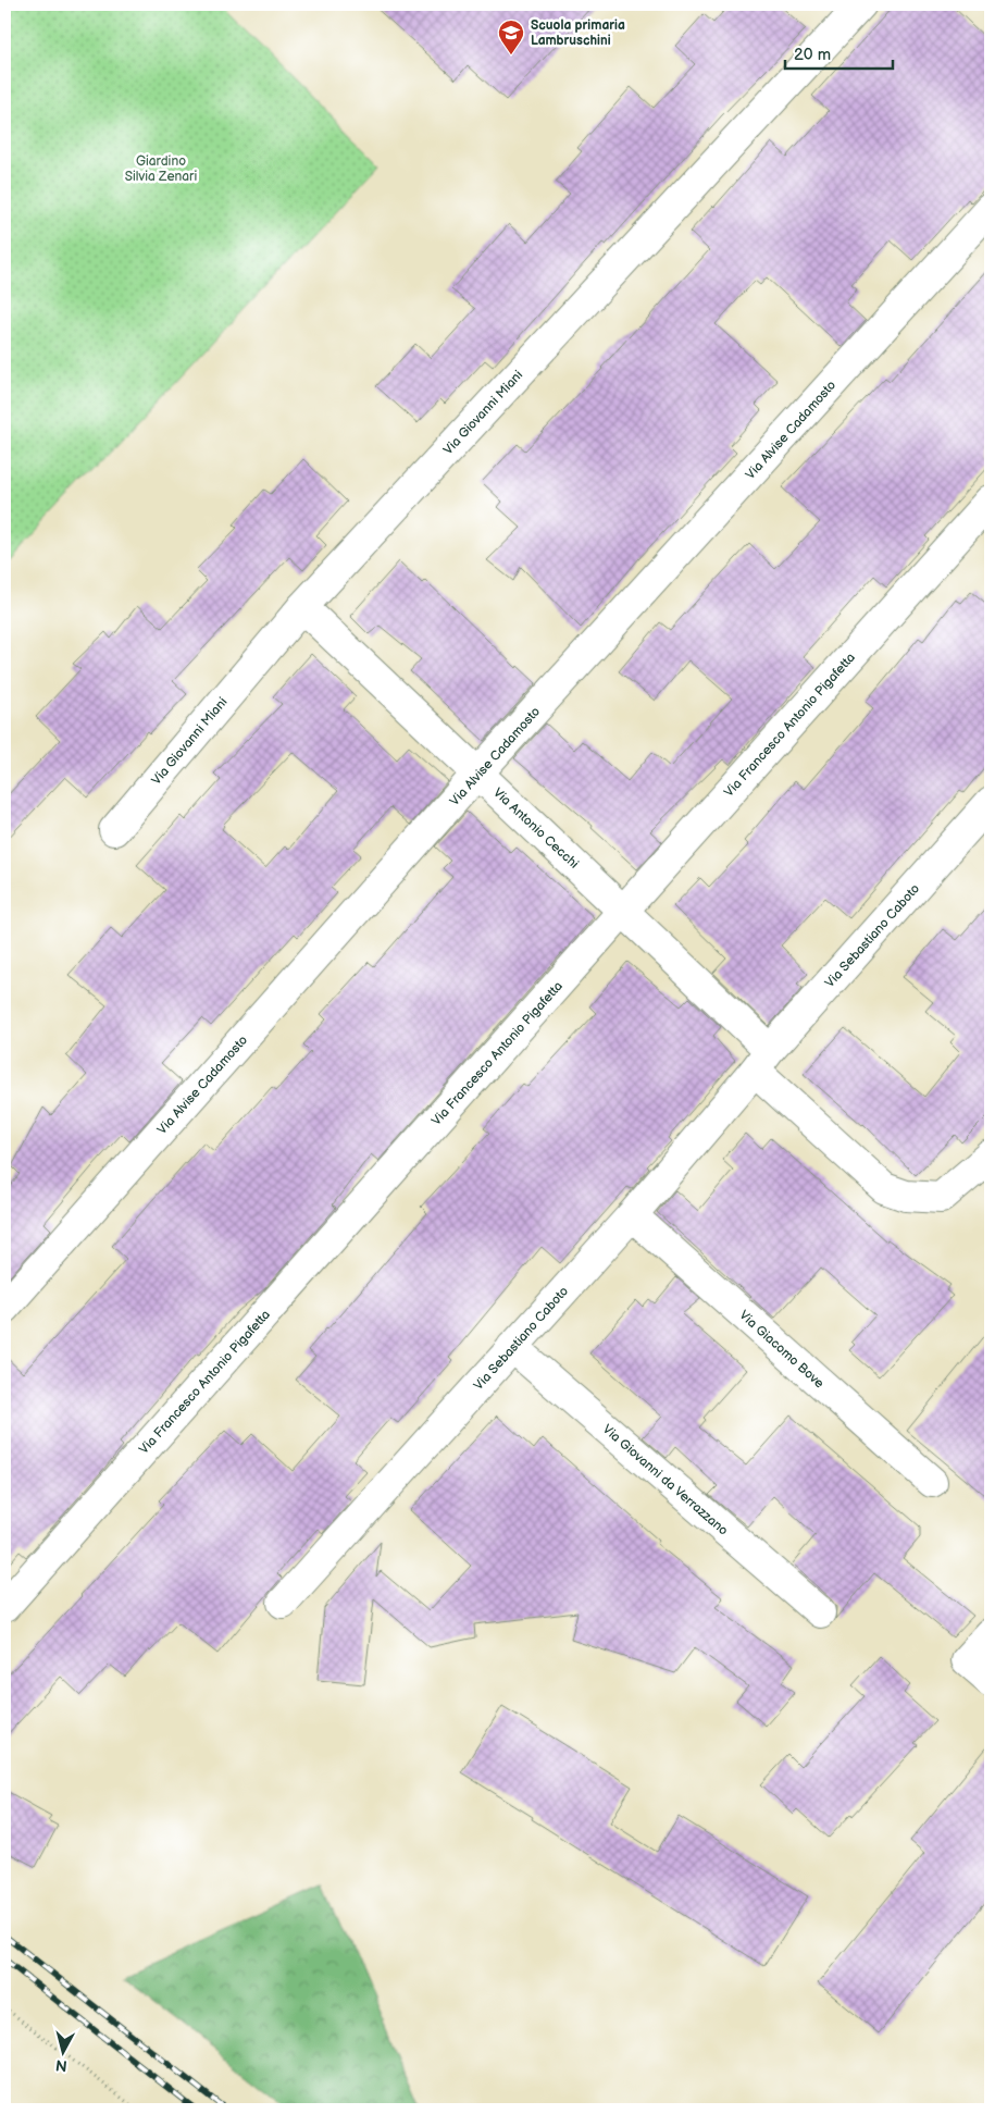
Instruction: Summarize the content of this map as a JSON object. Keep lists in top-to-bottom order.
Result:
{
  "streets": {
    "street": [
      "Via Giovanni Miani",
      "Via Alvise Cadamosto",
      "Via Francesco Antonio Pigafetta",
      "Via Antonio Cecchi",
      "Via Sebastiano Caboto",
      "Via Giacomo Bove",
      "Via Giovanni da Verrazzano"
    ]
  },
  "crossings": [
    ["Via Giovanni Miani", "Via Antonio Cecchi"],
    ["Via Alvise Cadamosto", "Via Antonio Cecchi"],
    ["Via Francesco Antonio Pigafetta", "Via Antonio Cecchi"],
    ["Via Antonio Cecchi", "Via Sebastiano Caboto"],
    ["Via Sebastiano Caboto", "Via Giacomo Bove"],
    ["Via Sebastiano Caboto", "Via Giovanni da Verrazzano"]
  ],
  "parks": ["Giardino Silvia Zenari"],
  "places": {
    "school or university": ["Scuola primaria Lambruschini"]
  },
  "scale_bar": "20 m",
  "north": "bottom"
}
